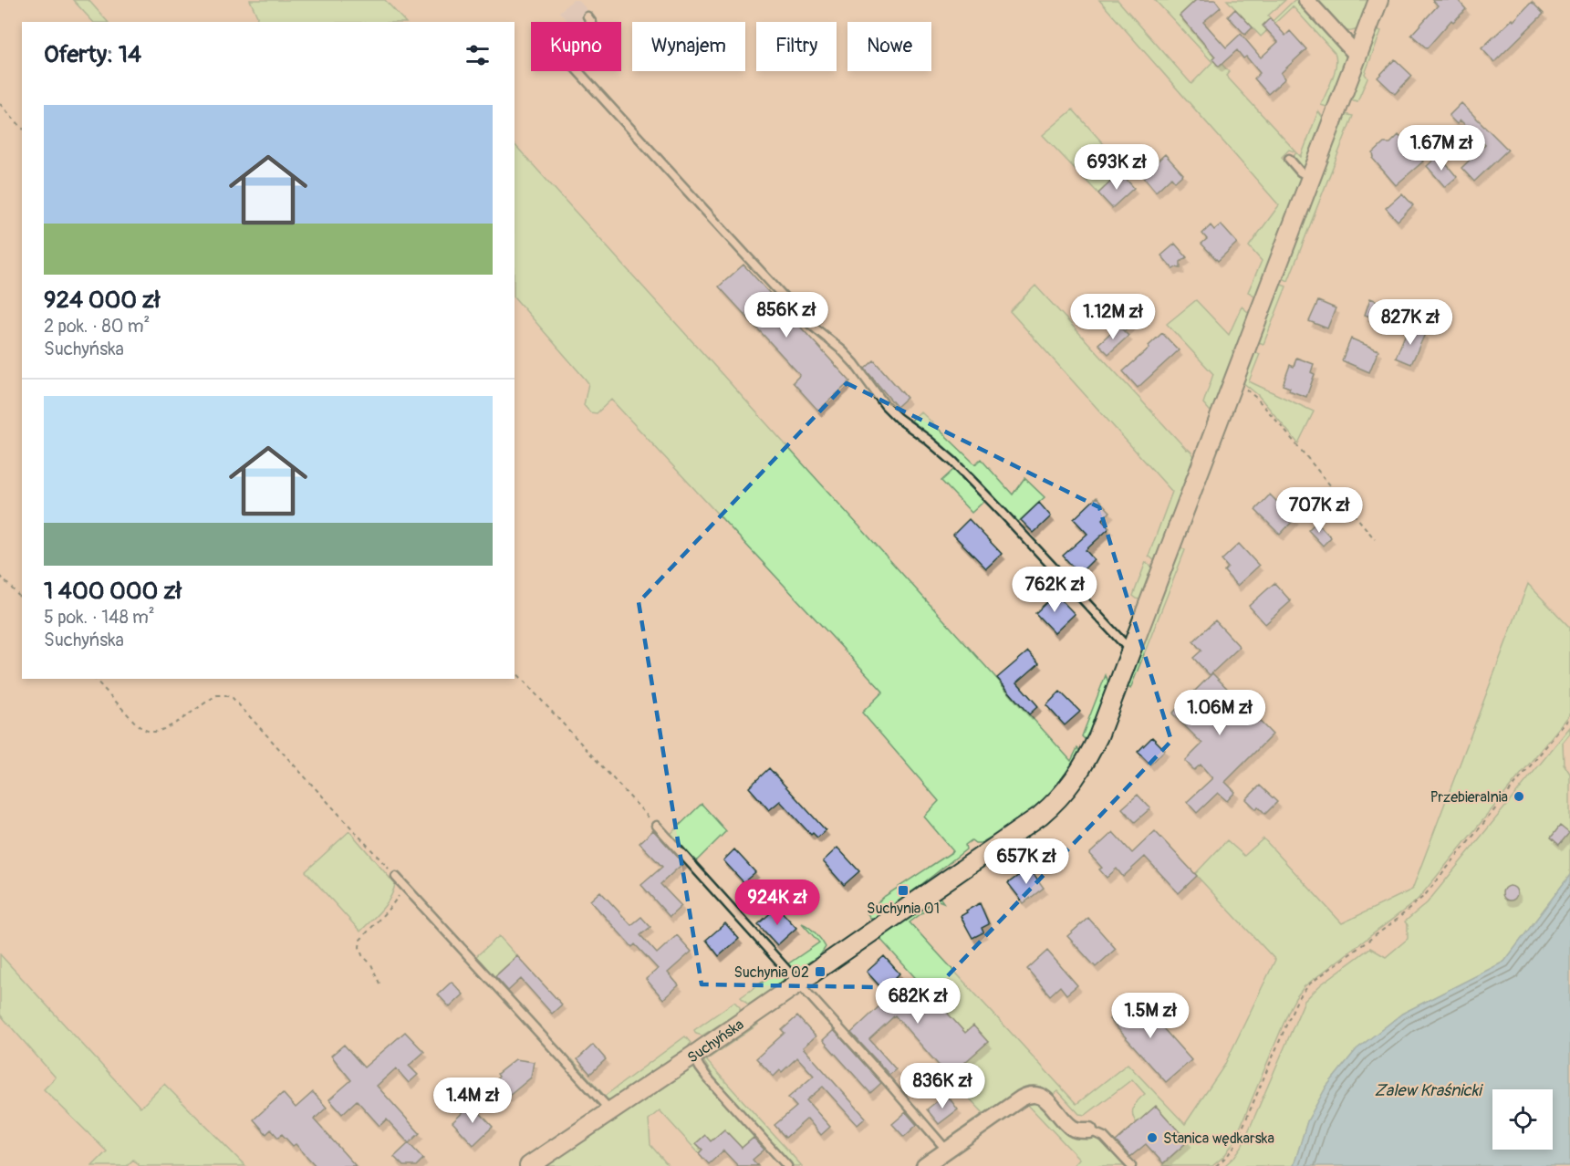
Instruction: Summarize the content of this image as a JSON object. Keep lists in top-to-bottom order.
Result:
{
  "streets": {
    "street": ["Suchyńska"]
  },
  "water": ["Zalew Kraśnicki"],
  "places": {
    "other": ["Przebieralnia", "Stanica wędkarska"],
    "transit": ["Suchynia 01", "Suchynia 02"]
  },
  "page": {
    "chip": [
      "Kupno",
      "Wynajem",
      "Filtry",
      "Nowe"
    ],
    "heading": "Oferty: 14",
    "list": [
      {
        "name": "924 000 zł",
        "note": "2 pok. · 80 m² · Suchyńska"
      },
      {
        "name": "1 400 000 zł",
        "note": "5 pok. · 148 m² · Suchyńska"
      }
    ],
    "price": [
      "1.67M zł",
      "693K zł",
      "856K zł",
      "1.12M zł",
      "827K zł",
      "707K zł",
      "762K zł",
      "1.06M zł",
      "657K zł",
      "924K zł",
      "682K zł",
      "1.5M zł",
      "836K zł",
      "1.4M zł"
    ]
  }
}
